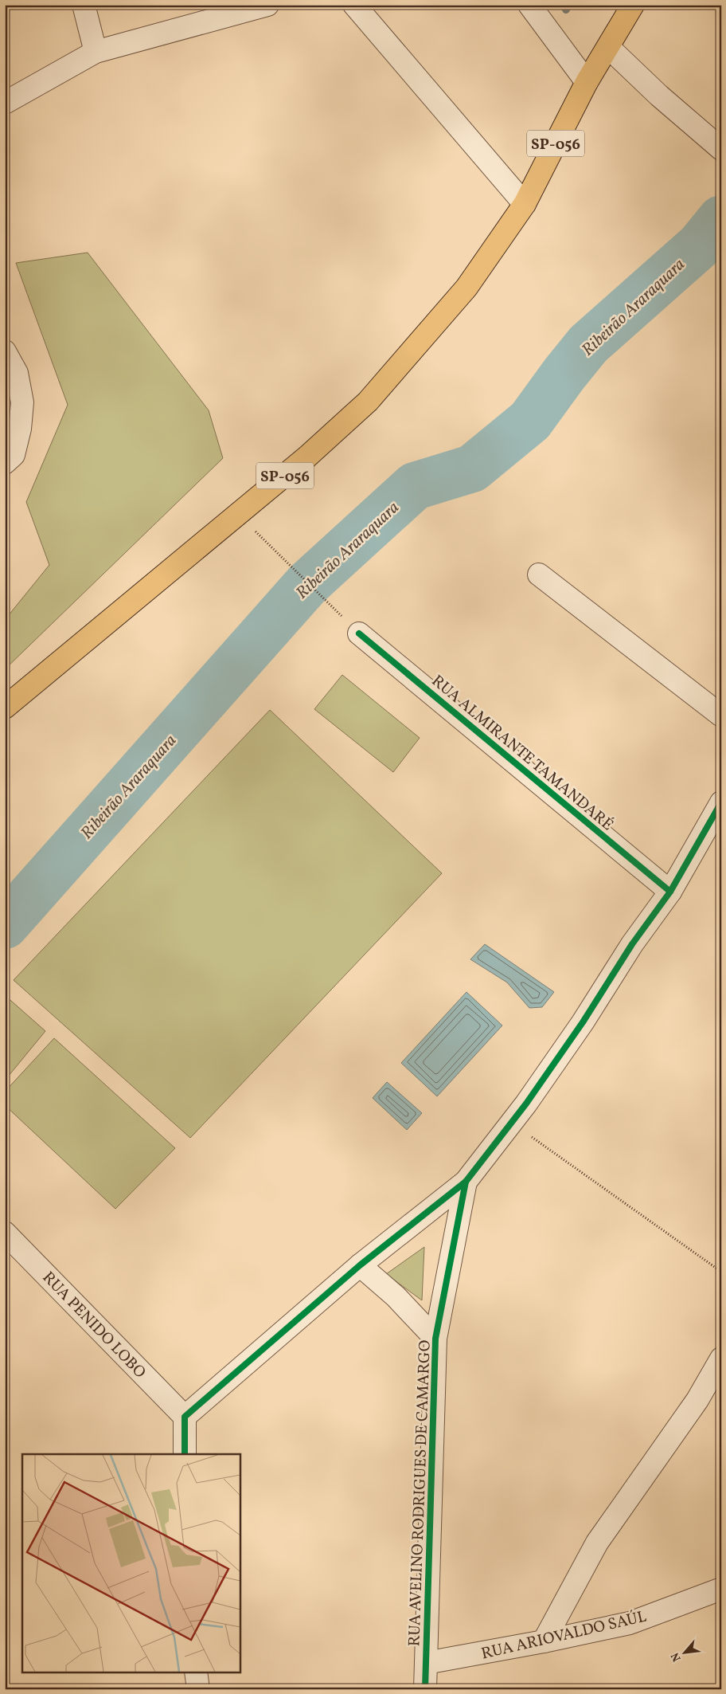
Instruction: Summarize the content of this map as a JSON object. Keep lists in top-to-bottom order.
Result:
{
  "streets": {
    "main road": ["SP-056"],
    "street": [
      "RUA ALMIRANTE TAMANDARÉ",
      "RUA PENIDO LOBO",
      "RUA AVELINO RODRIGUES DE CAMARGO",
      "RUA ARIOVALDO SAÚL"
    ]
  },
  "crossings": [
    ["RUA AVELINO RODRIGUES DE CAMARGO", "RUA ARIOVALDO SAÚL"]
  ],
  "water": ["Ribeirão Araraquara"],
  "north": "bottom left"
}
